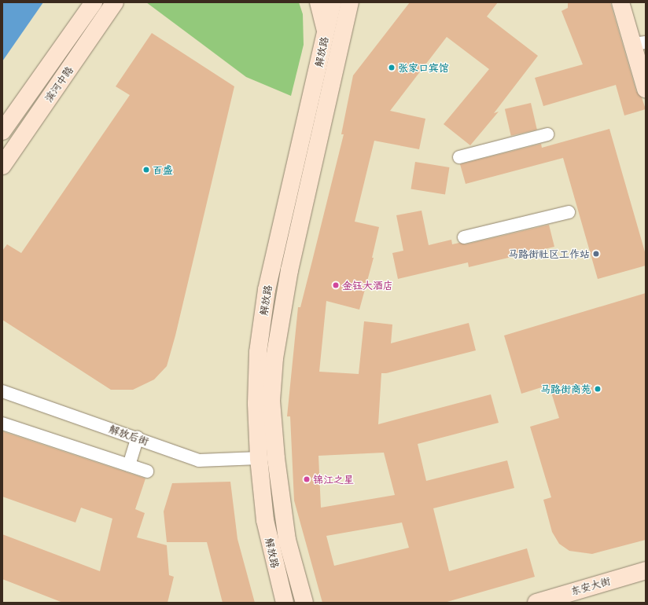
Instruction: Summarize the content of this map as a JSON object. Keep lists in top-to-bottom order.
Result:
{
  "streets": {
    "main road": ["解放路", "滨河中路", "东安大街"],
    "street": ["解放后街"]
  },
  "crossings": [
    ["解放路", "解放后街"]
  ],
  "places": [
    "张家口宾馆",
    "百盛",
    "马路街社区工作站",
    "金钰大酒店",
    "马路街商苑",
    "锦江之星"
  ]
}
